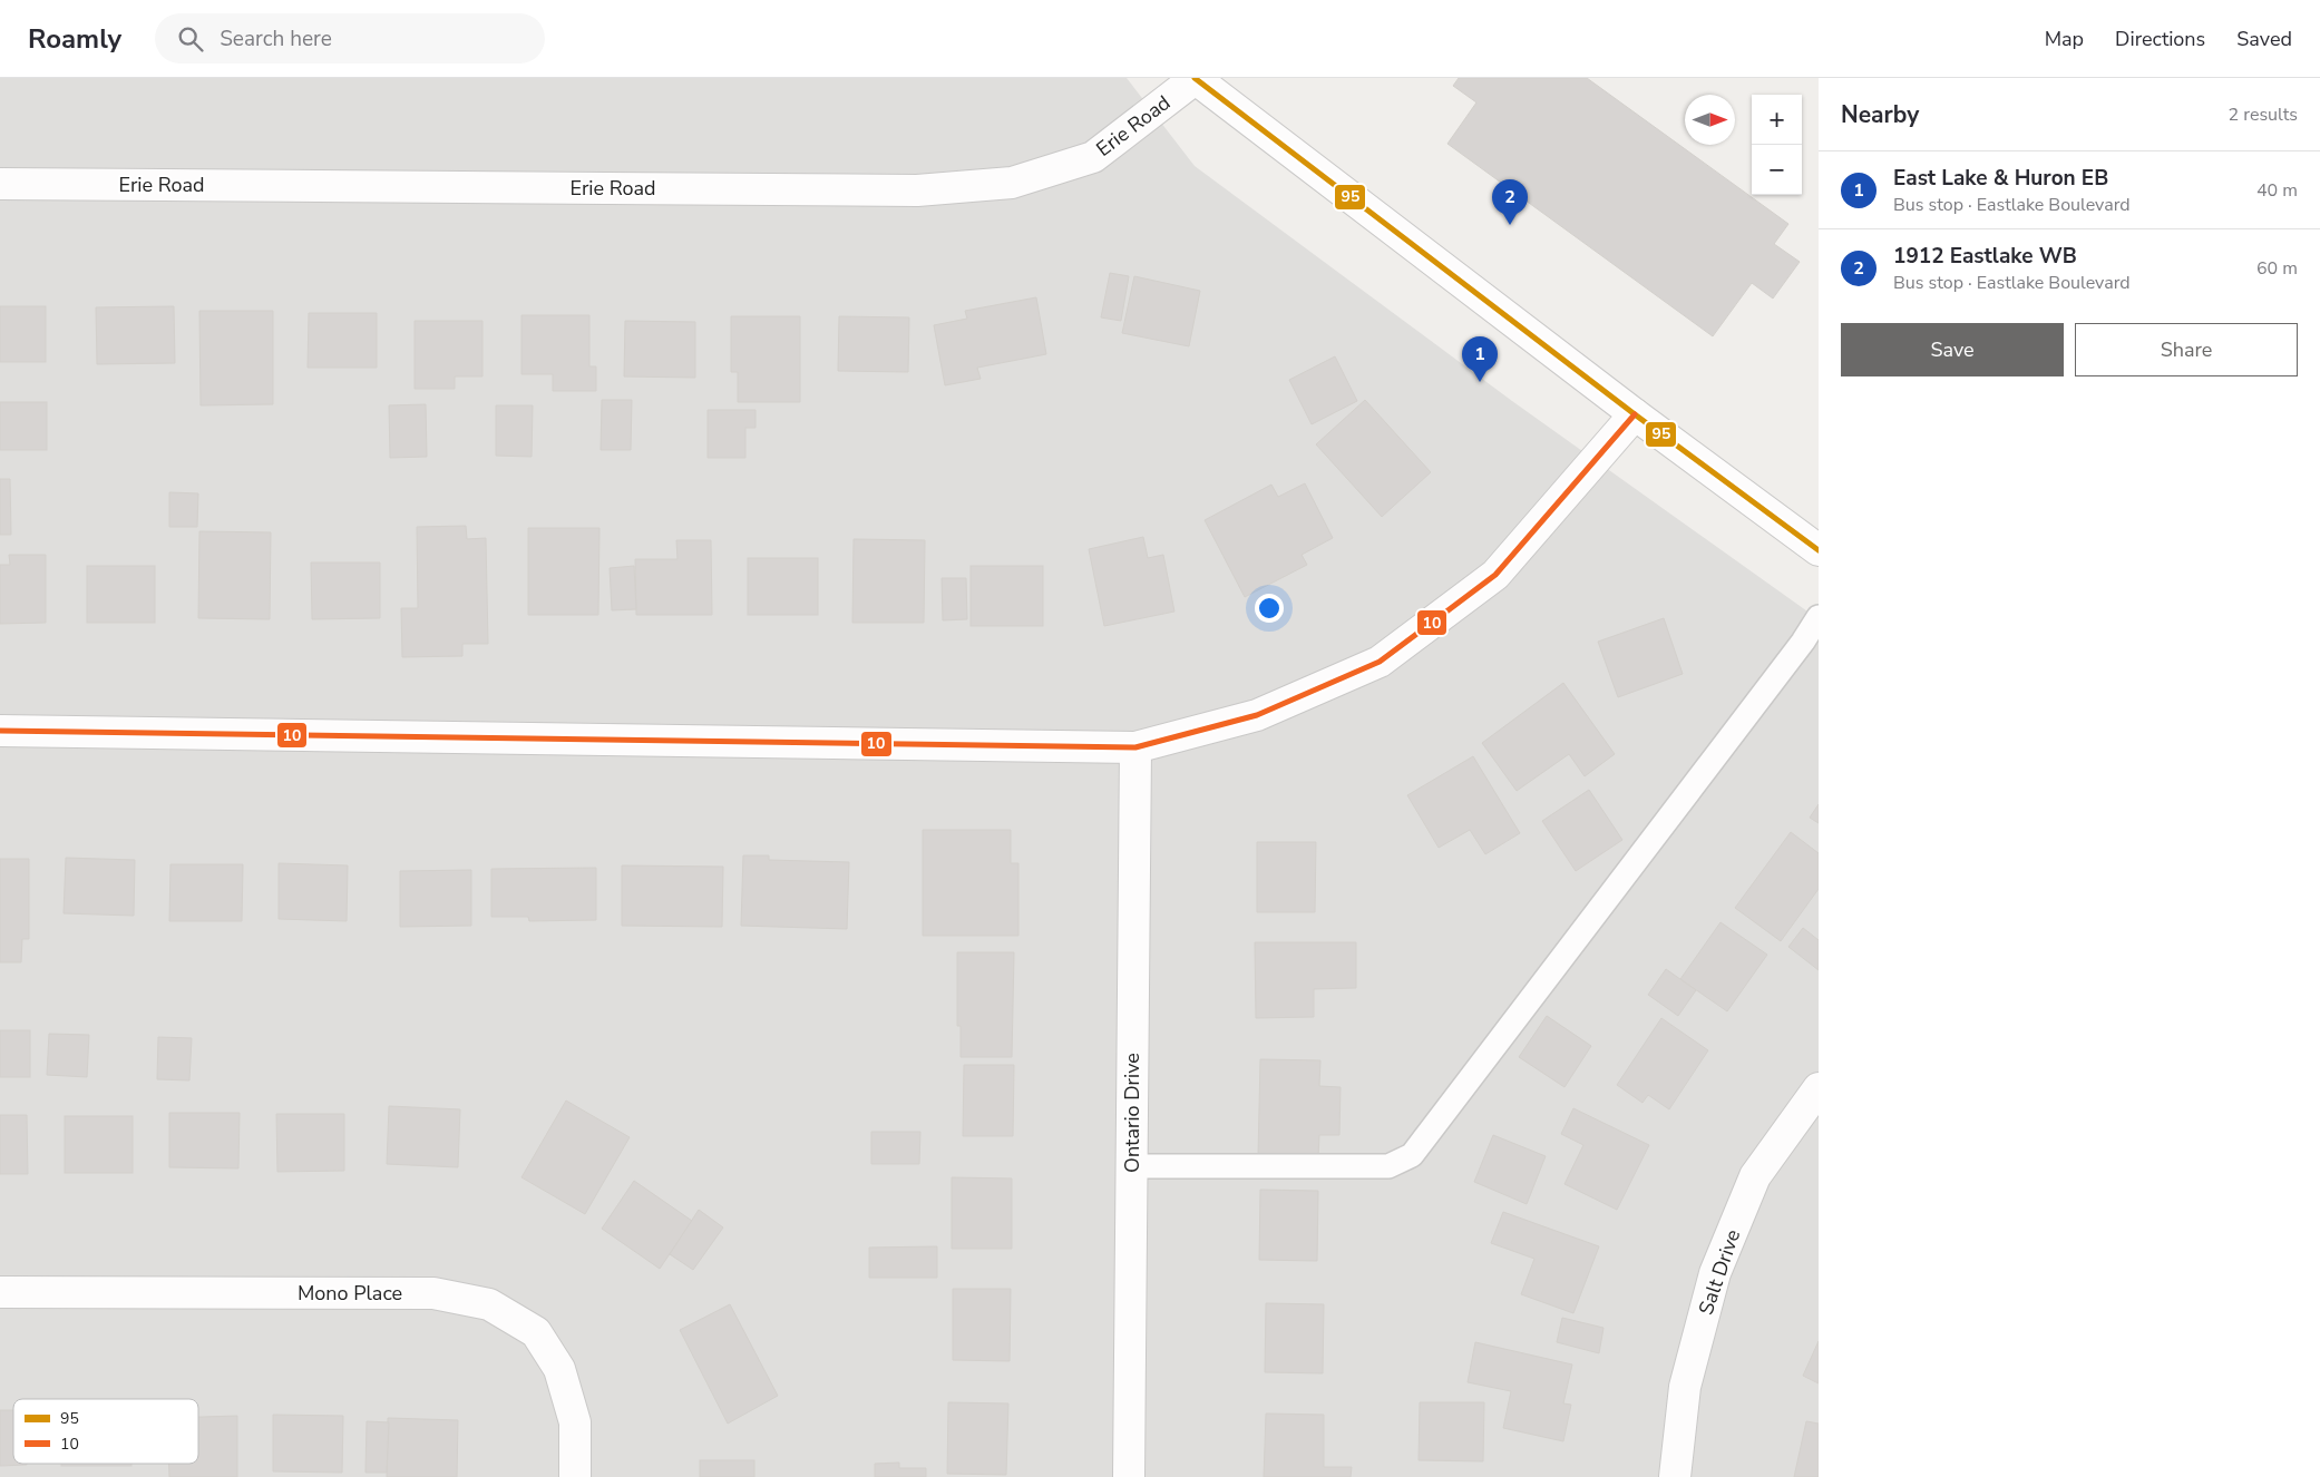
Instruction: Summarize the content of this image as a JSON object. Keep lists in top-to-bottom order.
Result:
{
  "streets": {
    "street": [
      "Erie Road",
      "Ontario Drive",
      "Salt Drive",
      "Mono Place"
    ]
  },
  "lines": ["transit line 95", "transit line 10"],
  "legend": ["95", "10"],
  "north": "right",
  "page": {
    "header": "Roamly",
    "search": "Search here",
    "nav": ["Map", "Directions", "Saved"],
    "heading": ["Nearby", "2 results"],
    "map_buttons": ["+", "−"],
    "list": [
      {
        "mark": "1",
        "name": "East Lake & Huron EB",
        "note": "Bus stop · Eastlake Boulevard",
        "value": "40 m"
      },
      {
        "mark": "2",
        "name": "1912 Eastlake WB",
        "note": "Bus stop · Eastlake Boulevard",
        "value": "60 m"
      }
    ],
    "pins": ["2", "1"],
    "buttons": ["Save", "Share"]
  }
}
